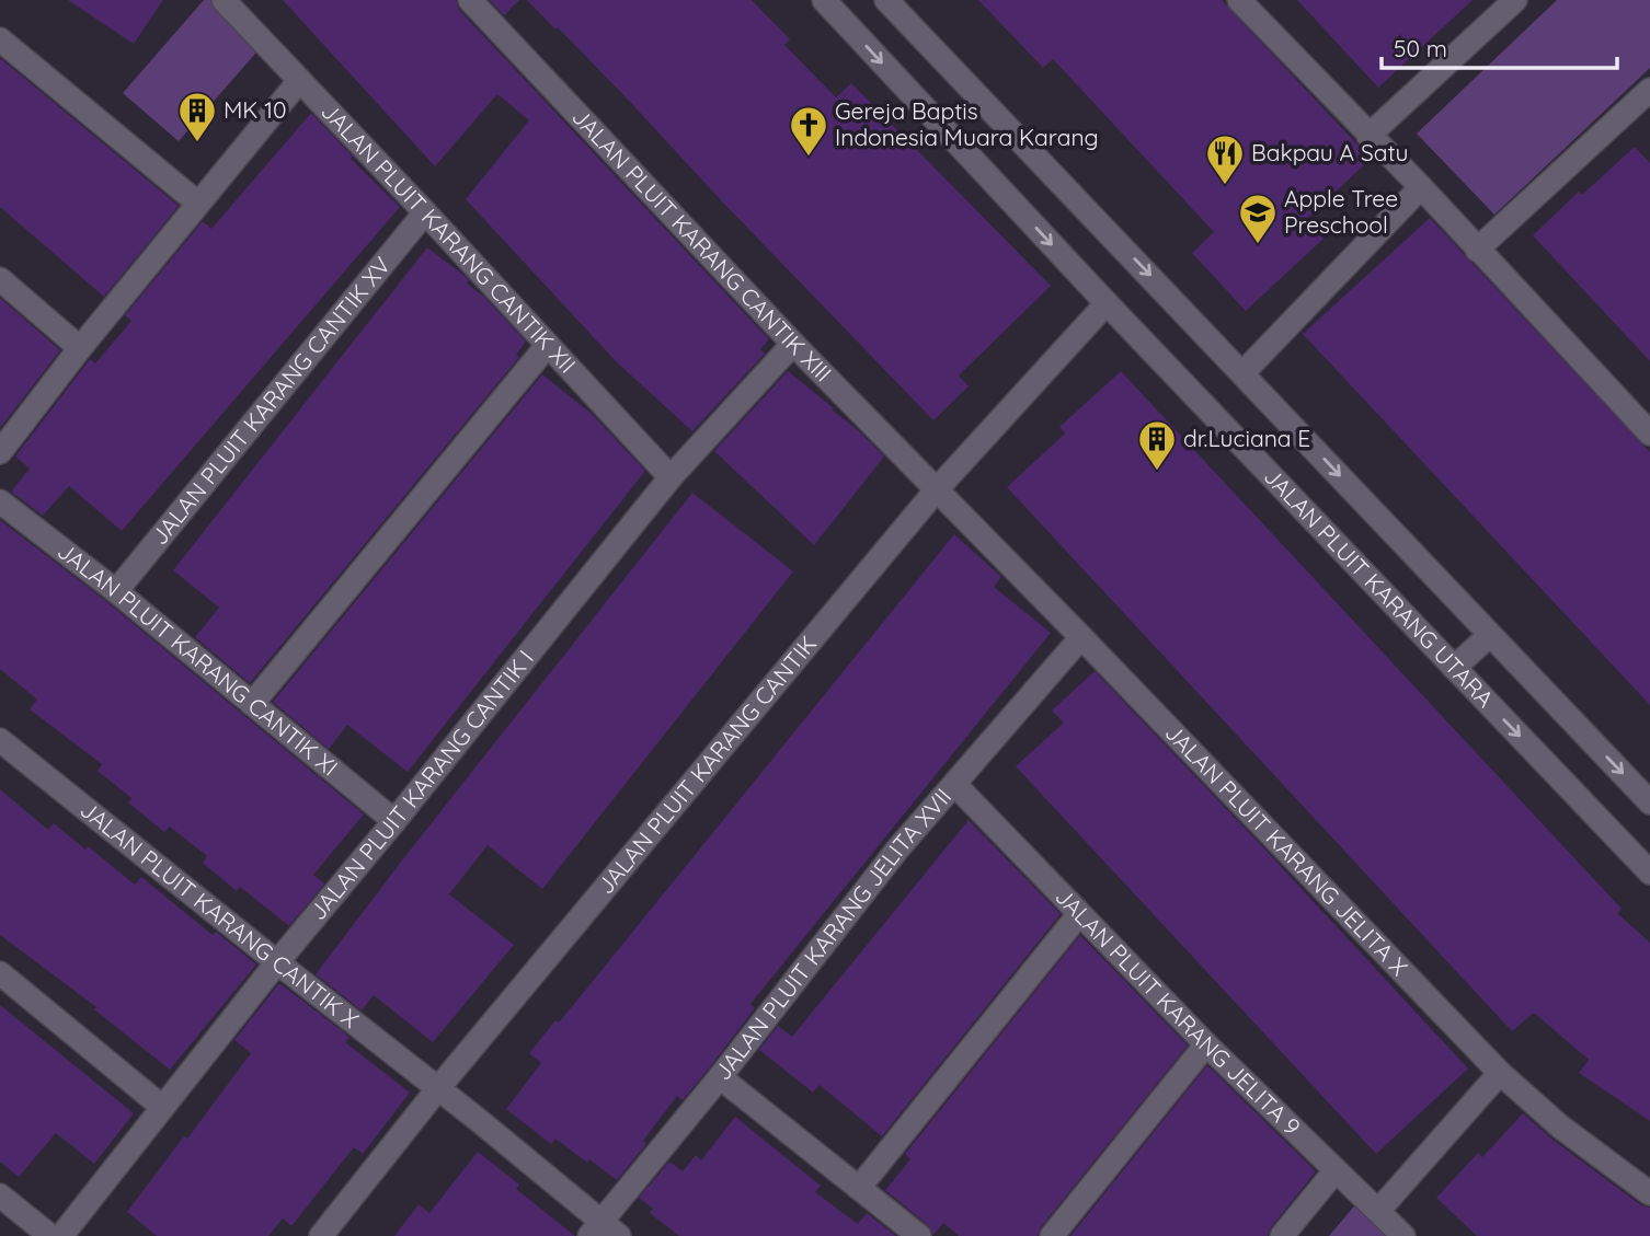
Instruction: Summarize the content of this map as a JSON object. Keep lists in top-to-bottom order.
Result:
{
  "streets": {
    "street": [
      "JALAN PLUIT KARANG CANTIK XII",
      "JALAN PLUIT KARANG CANTIK XIII",
      "JALAN PLUIT KARANG CANTIK XV",
      "JALAN PLUIT KARANG UTARA",
      "JALAN PLUIT KARANG CANTIK XI",
      "JALAN PLUIT KARANG CANTIK",
      "JALAN PLUIT KARANG CANTIK I",
      "JALAN PLUIT KARANG JELITA X",
      "JALAN PLUIT KARANG CANTIK X",
      "JALAN PLUIT KARANG JELITA XVII",
      "JALAN PLUIT KARANG JELITA 9"
    ]
  },
  "crossings": [
    ["JALAN PLUIT KARANG CANTIK XII", "JALAN PLUIT KARANG CANTIK XV"],
    ["JALAN PLUIT KARANG CANTIK XII", "JALAN PLUIT KARANG CANTIK I"],
    ["JALAN PLUIT KARANG CANTIK XIII", "JALAN PLUIT KARANG CANTIK"],
    ["JALAN PLUIT KARANG CANTIK XIII", "JALAN PLUIT KARANG CANTIK I"],
    ["JALAN PLUIT KARANG CANTIK XIII", "JALAN PLUIT KARANG JELITA X"],
    ["JALAN PLUIT KARANG CANTIK XV", "JALAN PLUIT KARANG CANTIK XI"],
    ["JALAN PLUIT KARANG UTARA", "JALAN PLUIT KARANG CANTIK"],
    ["JALAN PLUIT KARANG CANTIK XI", "JALAN PLUIT KARANG CANTIK I"],
    ["JALAN PLUIT KARANG CANTIK", "JALAN PLUIT KARANG JELITA X"],
    ["JALAN PLUIT KARANG CANTIK", "JALAN PLUIT KARANG CANTIK X"],
    ["JALAN PLUIT KARANG CANTIK I", "JALAN PLUIT KARANG CANTIK X"],
    ["JALAN PLUIT KARANG JELITA X", "JALAN PLUIT KARANG JELITA XVII"],
    ["JALAN PLUIT KARANG CANTIK X", "JALAN PLUIT KARANG JELITA XVII"],
    ["JALAN PLUIT KARANG JELITA XVII", "JALAN PLUIT KARANG JELITA 9"]
  ],
  "one_way": ["JALAN PLUIT KARANG UTARA"],
  "places": {
    "building": ["MK 10", "dr.Luciana E"],
    "church": ["Gereja Baptis Indonesia Muara Karang"],
    "restaurant": ["Bakpau A Satu"],
    "school or university": ["Apple Tree Preschool"]
  },
  "scale_bar": "50 m"
}
